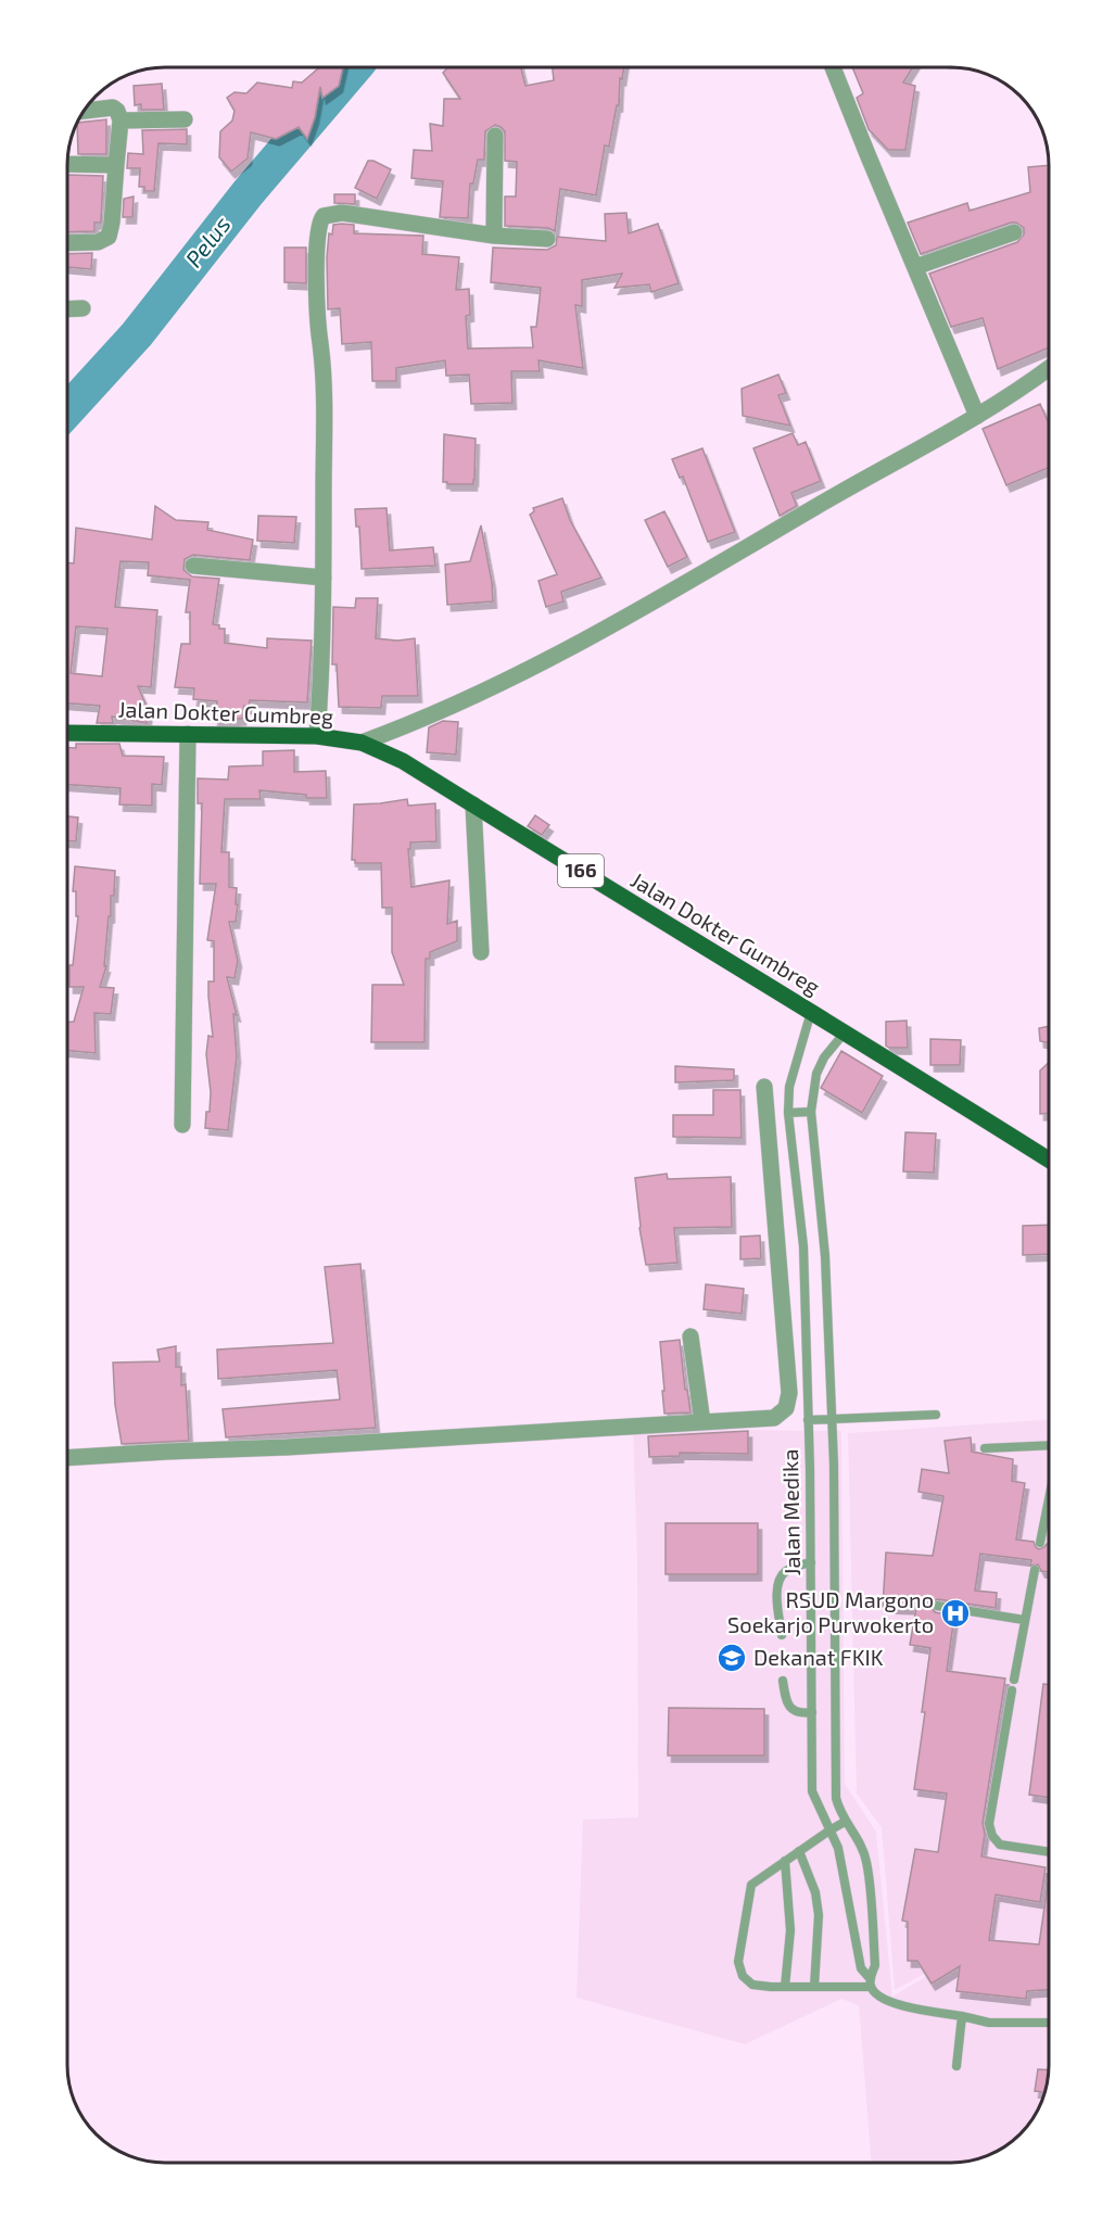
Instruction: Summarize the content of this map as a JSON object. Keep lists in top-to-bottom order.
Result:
{
  "streets": {
    "main road": ["Jalan Dokter Gumbreg", "166"],
    "lane": ["Jalan Medika"]
  },
  "crossings": [
    ["Jalan Dokter Gumbreg", "Jalan Medika"]
  ],
  "water": ["Pelus"],
  "places": {
    "hospital": ["RSUD Margono Soekarjo Purwokerto"],
    "school or university": ["Dekanat FKIK"]
  }
}
